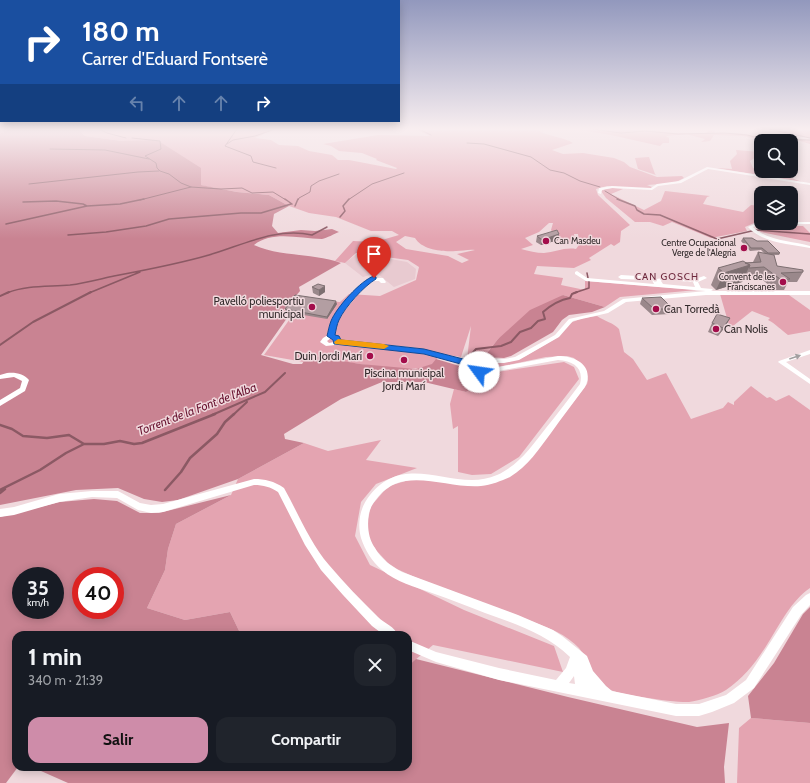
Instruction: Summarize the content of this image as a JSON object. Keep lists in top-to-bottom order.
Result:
{
  "districts": ["CAN GOSCH"],
  "water": ["Torrent de la Font de l'Alba"],
  "places": [
    "Can Masdeu",
    "Centre Ocupacional Verge de l'Alegria",
    "Convent de les Franciscanes",
    "Pavelló poliesportiu municipal",
    "Can Torredà",
    "Can Nolis",
    "Duin Jordi Marí",
    "Piscina municipal Jordi Marí"
  ],
  "page": {
    "turn": ["180 m", "Carrer d'Eduard Fontserè"],
    "speed": "35 km/h",
    "limit": "40",
    "heading": ["1 min", "340 m · 21:39"],
    "buttons": ["Salir", "Compartir"]
  }
}
